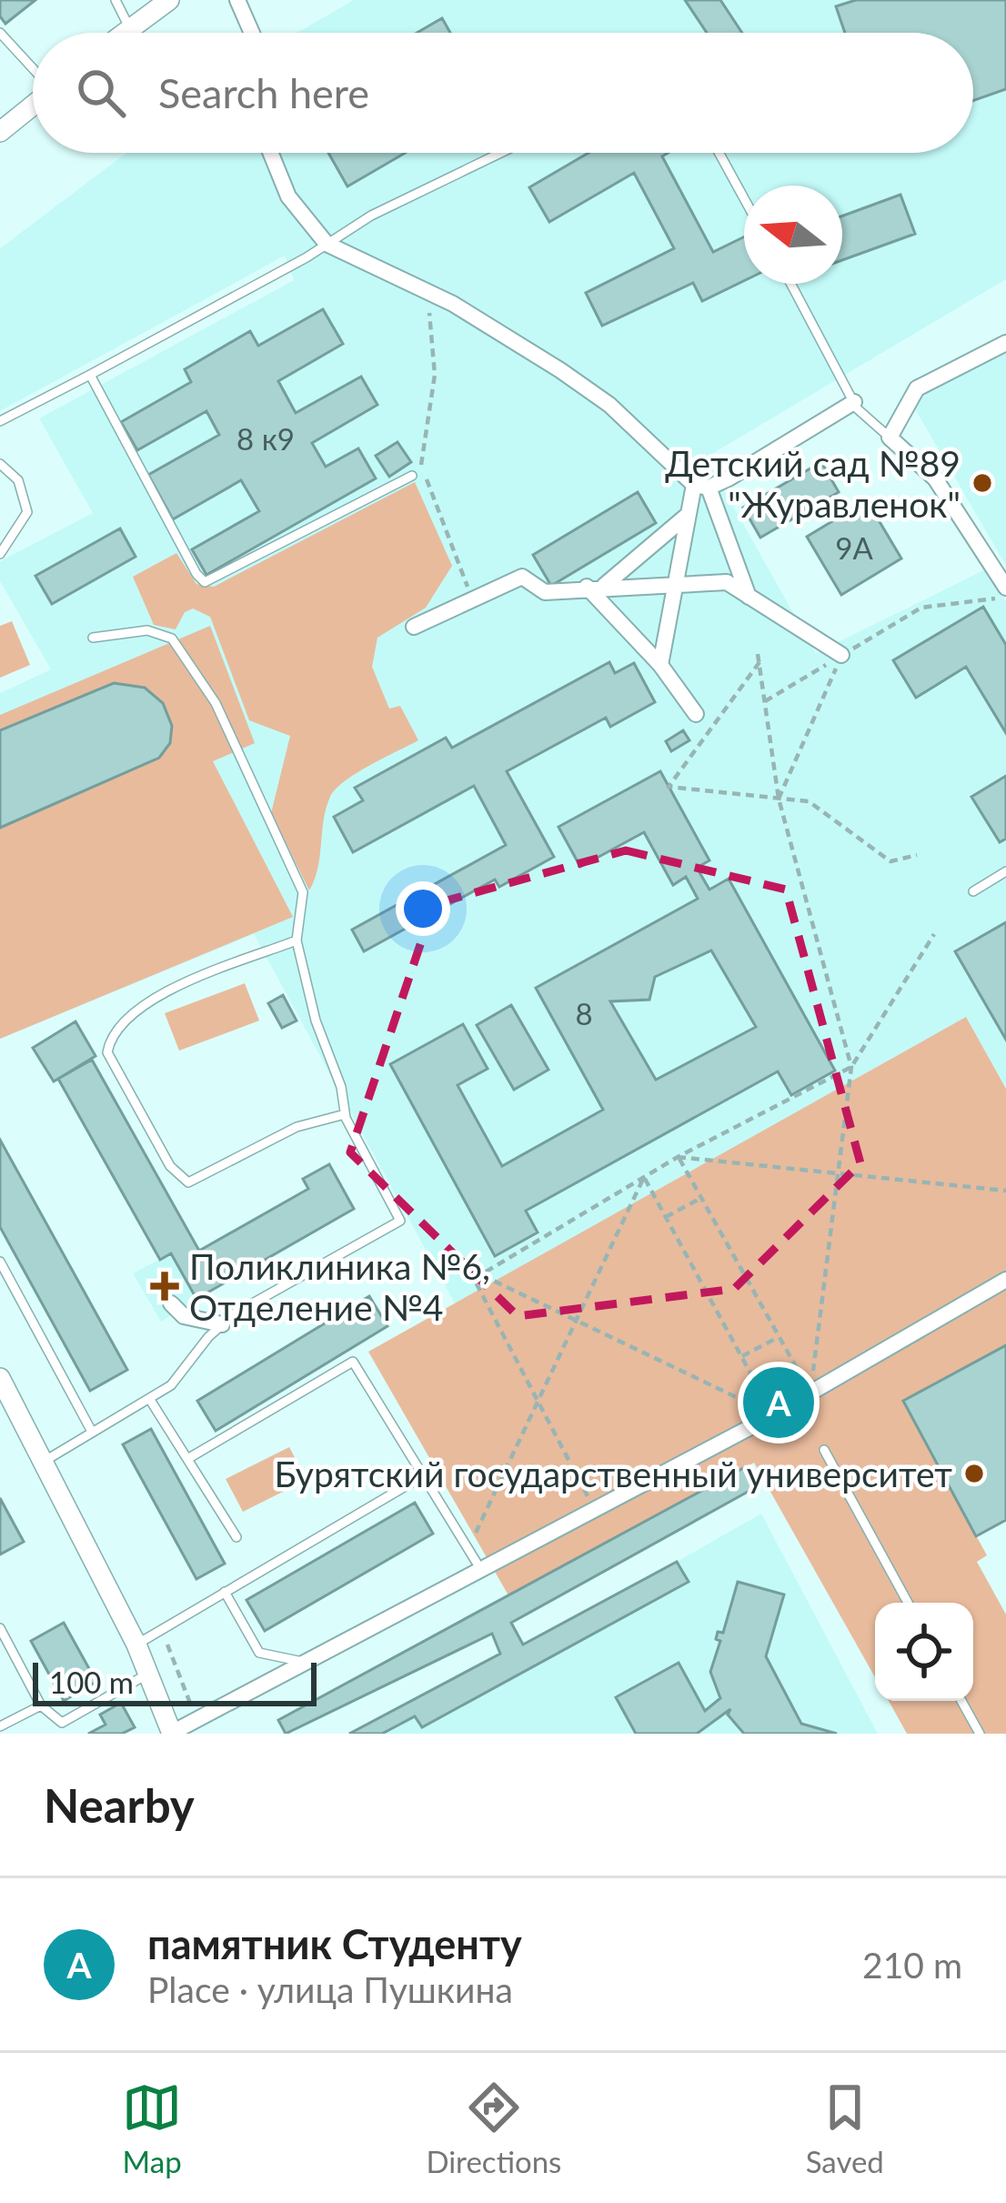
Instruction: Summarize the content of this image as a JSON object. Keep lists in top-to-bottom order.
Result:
{
  "places": {
    "other": ["Детский сад №89 \"Журавленок\"", "Бурятский государственный университет"],
    "health": ["Поликлиника №6, Отделение №4"]
  },
  "house_numbers": ["8 к9", "9А", "8"],
  "scale_bar": "100 m",
  "north": "left",
  "page": {
    "search": "Search here",
    "pins": "A",
    "scale": "100 m",
    "heading": "Nearby",
    "list": [
      {
        "mark": "A",
        "name": "памятник Студенту",
        "note": "Place · улица Пушкина",
        "value": "210 m"
      }
    ],
    "nav": ["Map", "Directions", "Saved"]
  }
}
